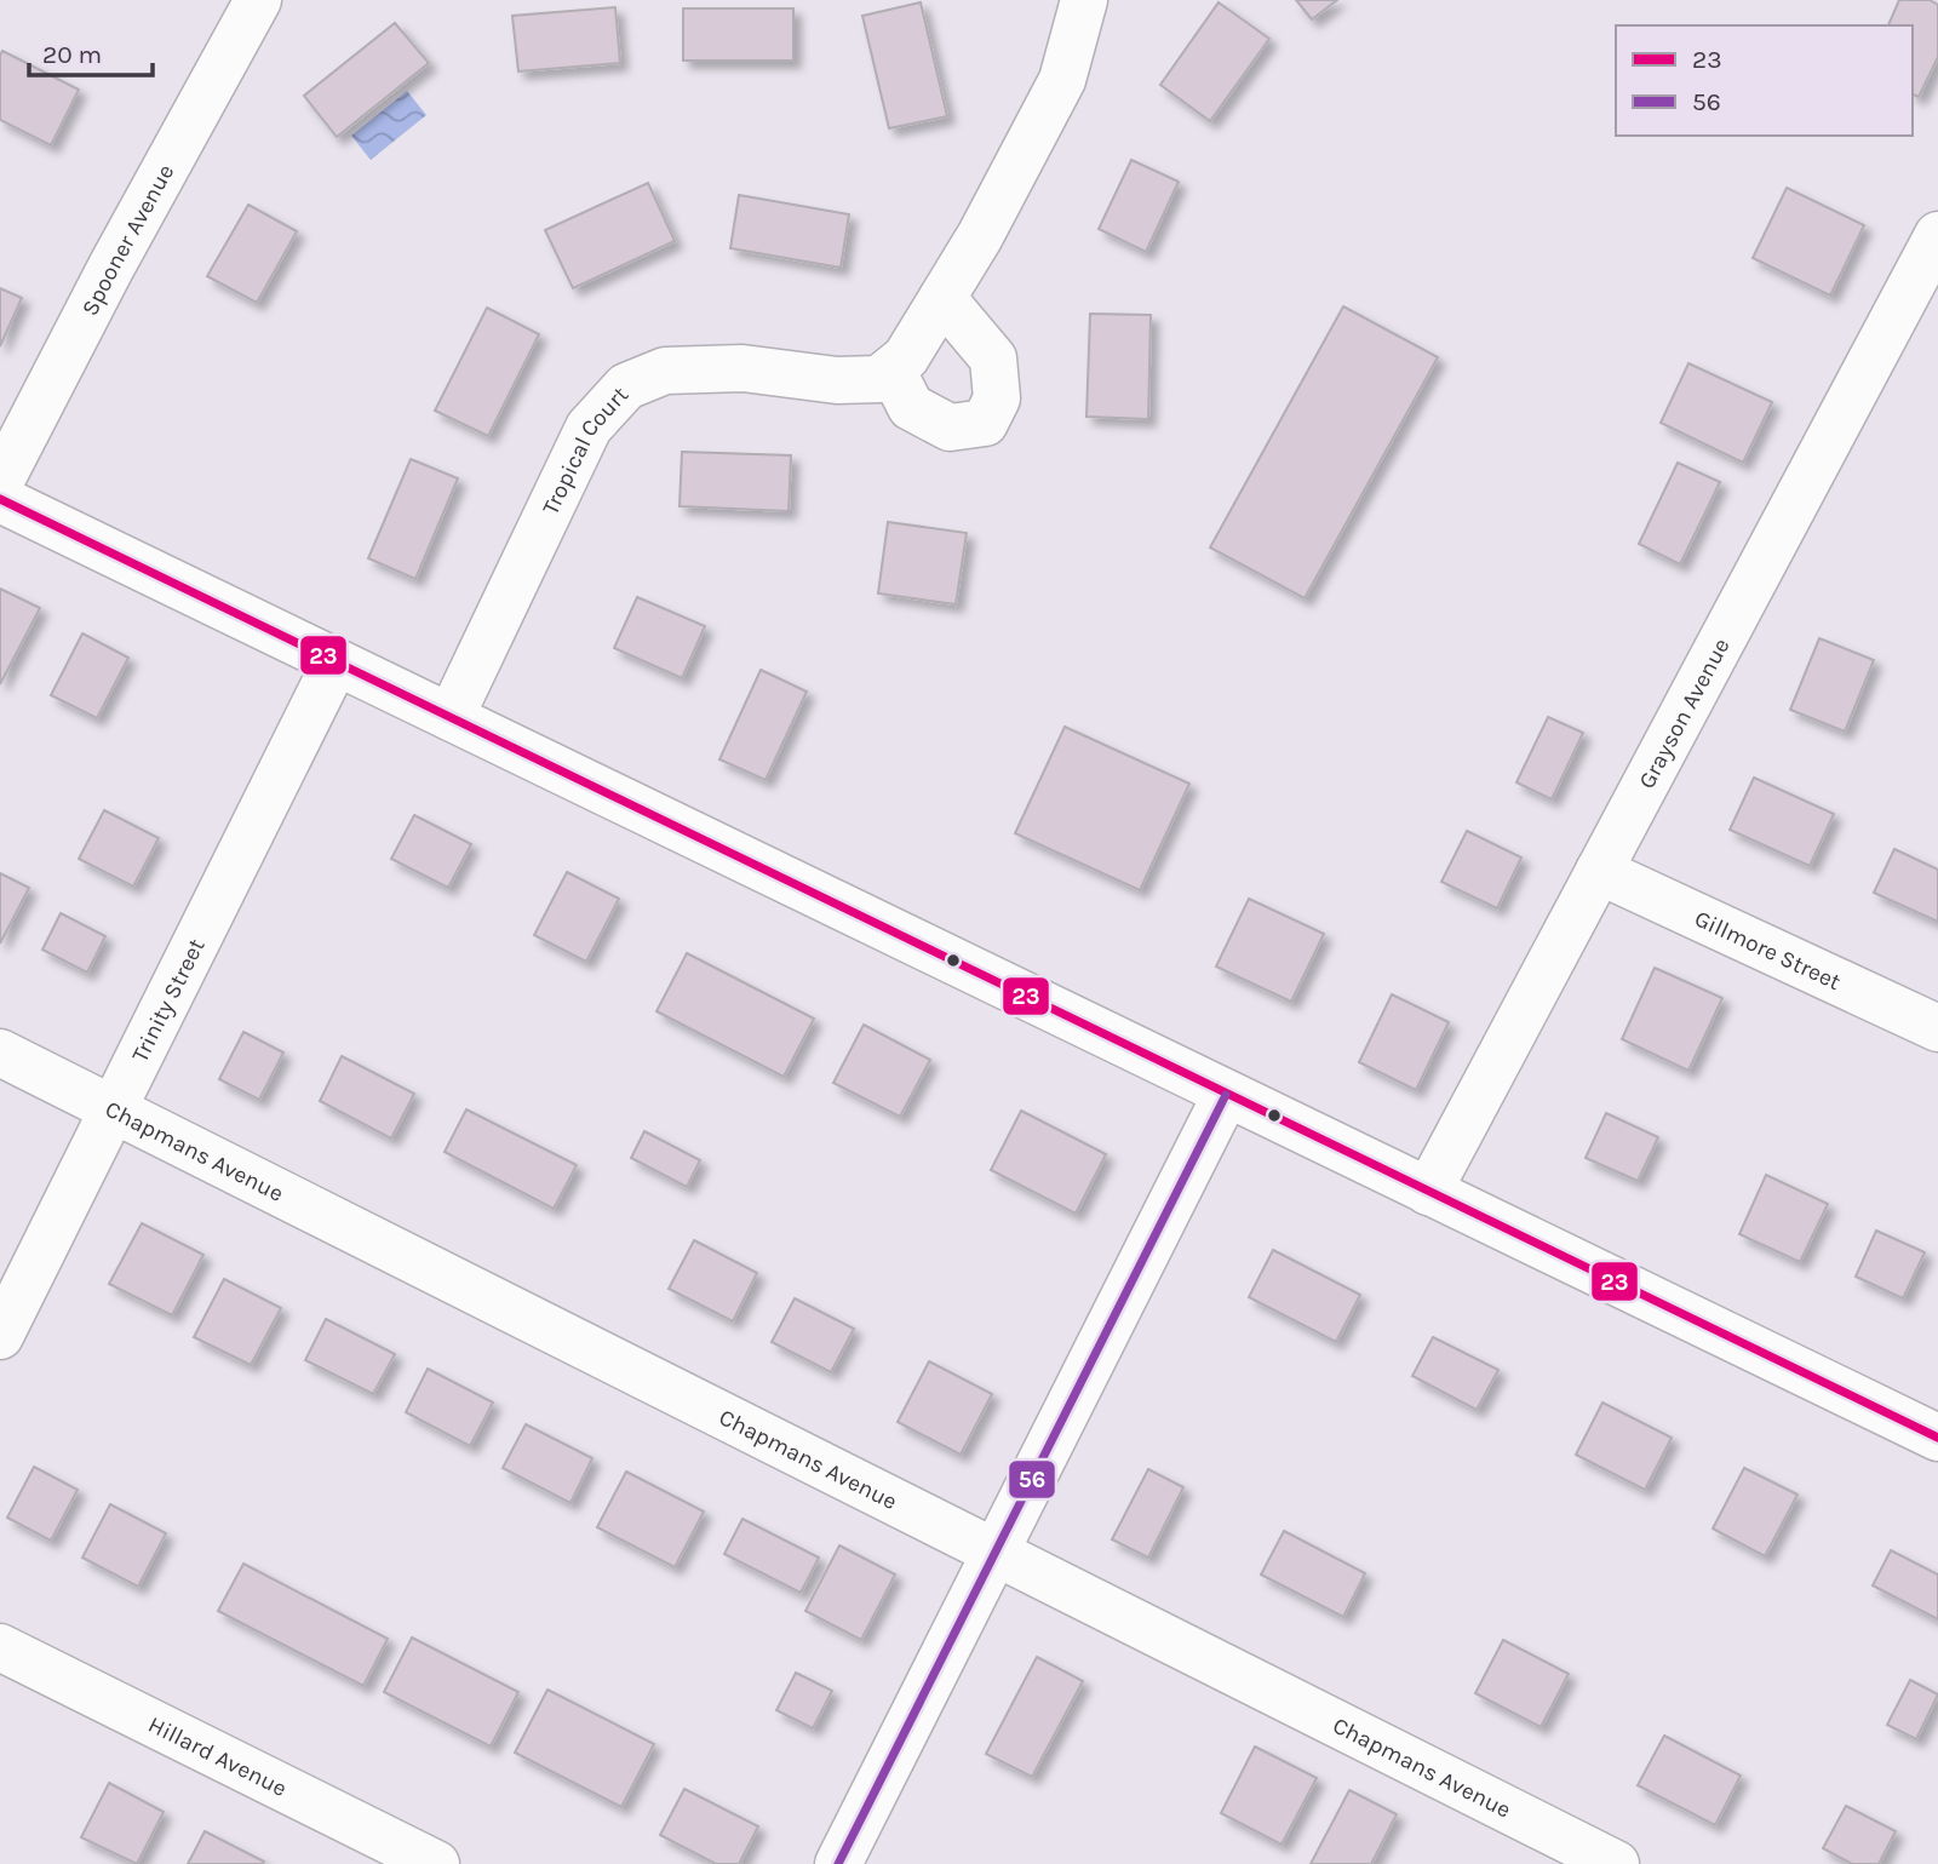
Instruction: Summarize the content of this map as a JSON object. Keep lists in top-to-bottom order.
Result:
{
  "streets": {
    "street": [
      "Spooner Avenue",
      "Tropical Court",
      "Grayson Avenue",
      "Gillmore Street",
      "Trinity Street",
      "Chapmans Avenue",
      "Hillard Avenue"
    ]
  },
  "crossings": [
    ["Grayson Avenue", "Gillmore Street"],
    ["Trinity Street", "Chapmans Avenue"]
  ],
  "lines": ["transit line 23", "transit line 56"],
  "legend": ["23", "56"],
  "scale_bar": "20 m"
}
